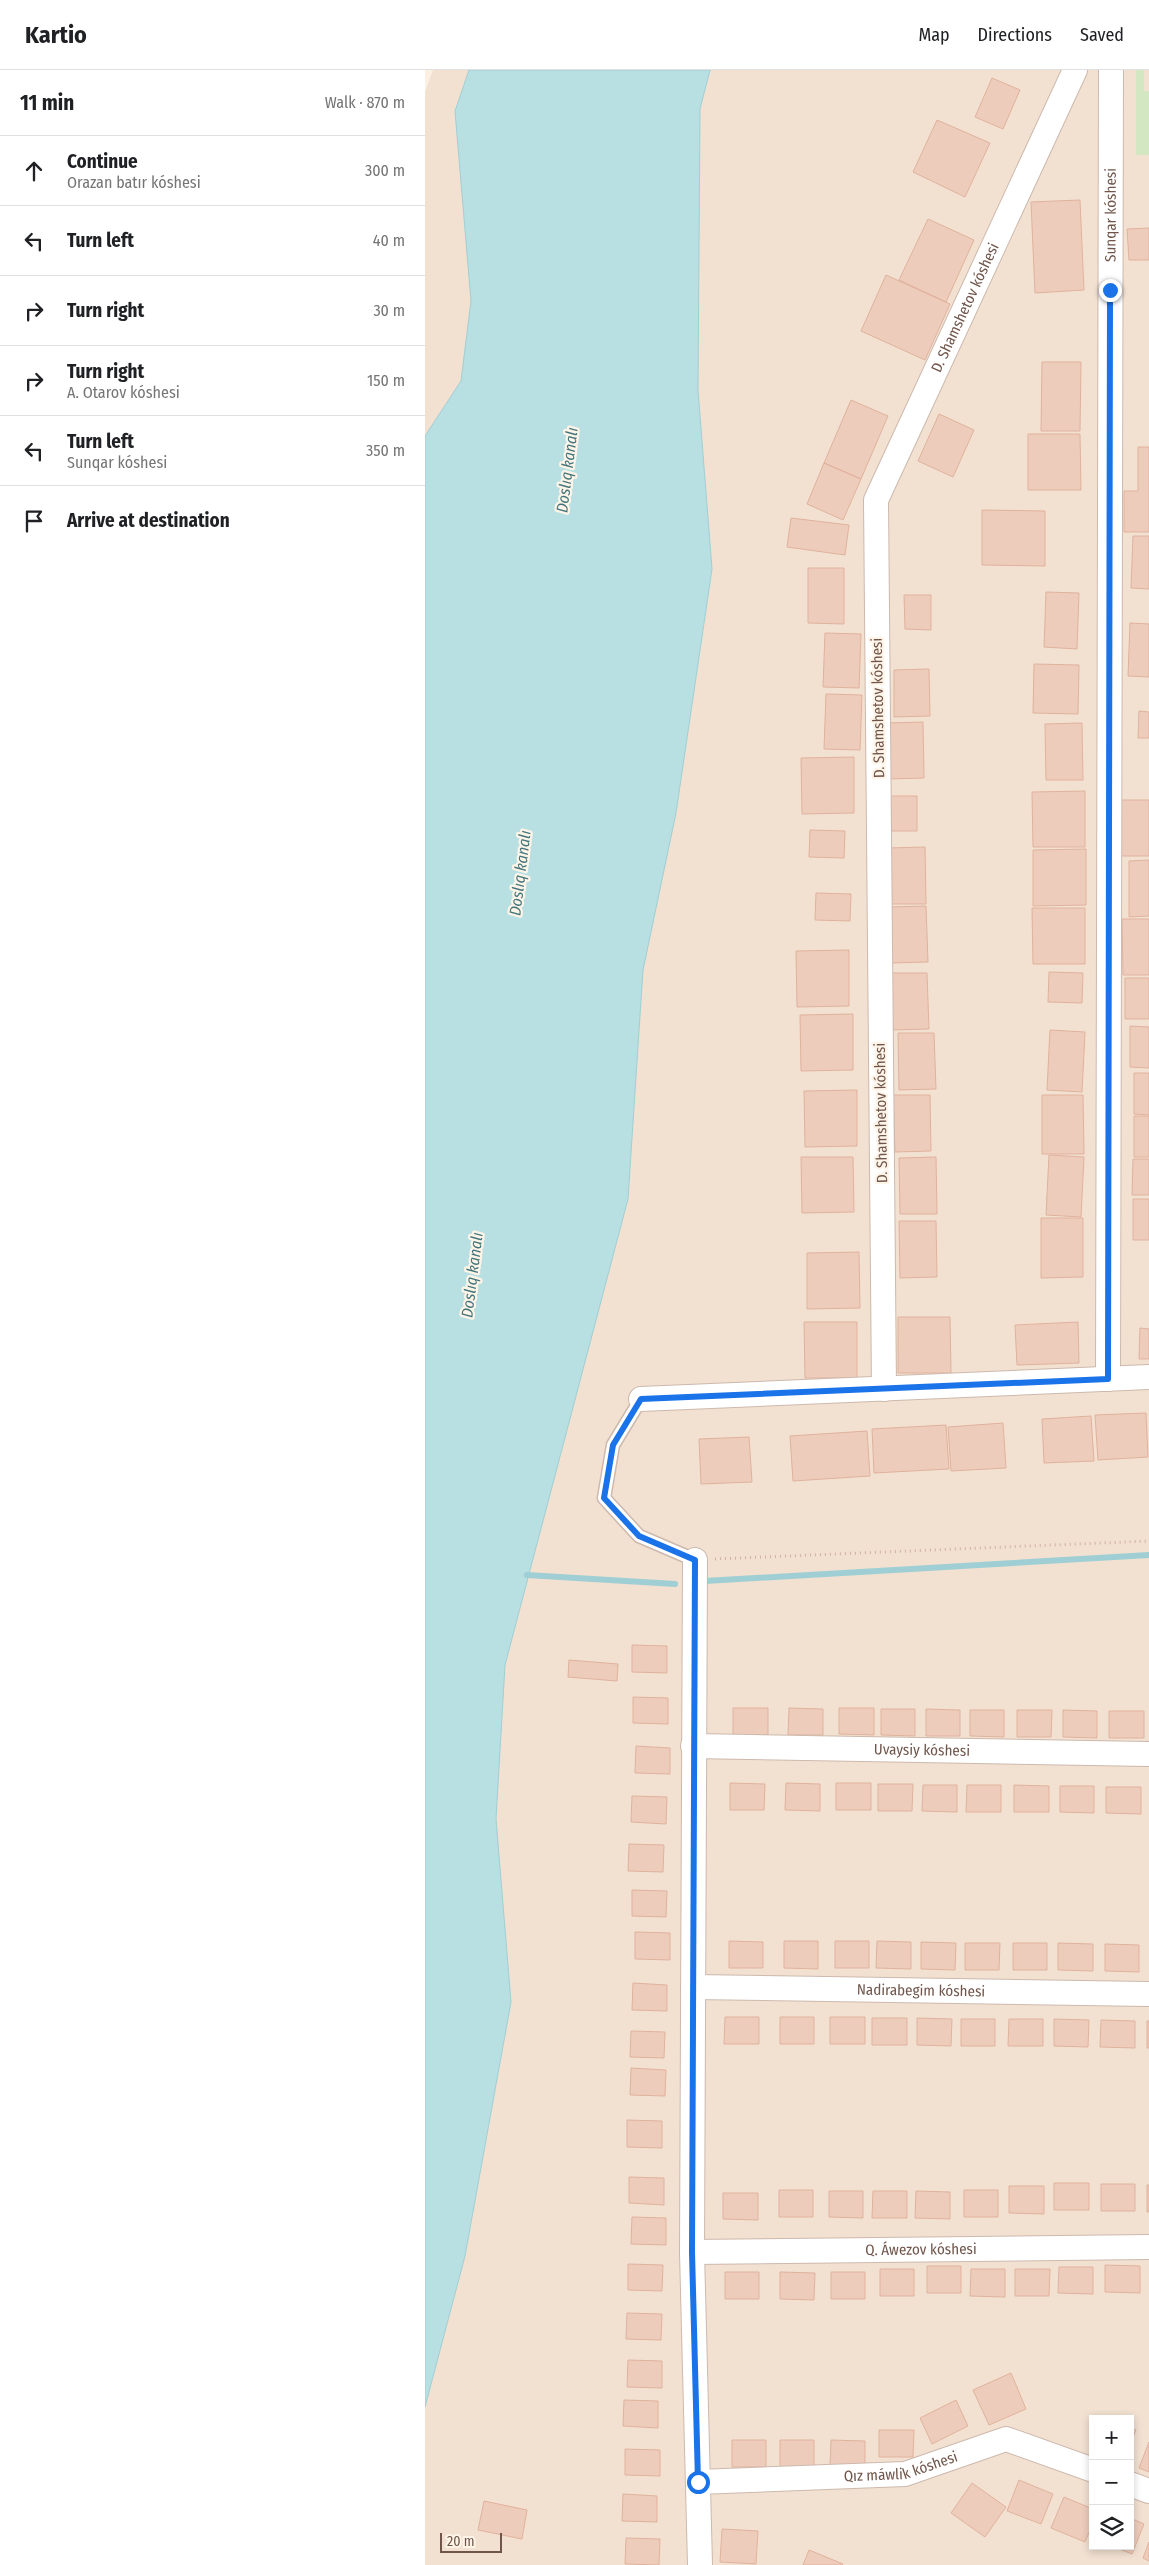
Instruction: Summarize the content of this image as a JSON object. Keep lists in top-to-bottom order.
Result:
{
  "streets": {
    "street": [
      "Sunqar kóshesi",
      "D. Shamshetov kóshesi",
      "Uvaysiy kóshesi",
      "Nadirabegim kóshesi",
      "Q. Áwezov kóshesi",
      "Qız máwlik kóshesi"
    ]
  },
  "water": ["Doslıq kanalı"],
  "scale_bar": "20 m",
  "page": {
    "header": "Kartio",
    "nav": ["Map", "Directions", "Saved"],
    "heading": ["11 min", "Walk · 870 m"],
    "list": [
      ["Continue", "Orazan batır kóshesi", "300 m"],
      ["Turn left", "40 m"],
      ["Turn right", "30 m"],
      ["Turn right", "A. Otarov kóshesi", "150 m"],
      ["Turn left", "Sunqar kóshesi", "350 m"],
      "Arrive at destination"
    ],
    "map_buttons": ["+", "−"],
    "scale": "20 m"
  }
}
